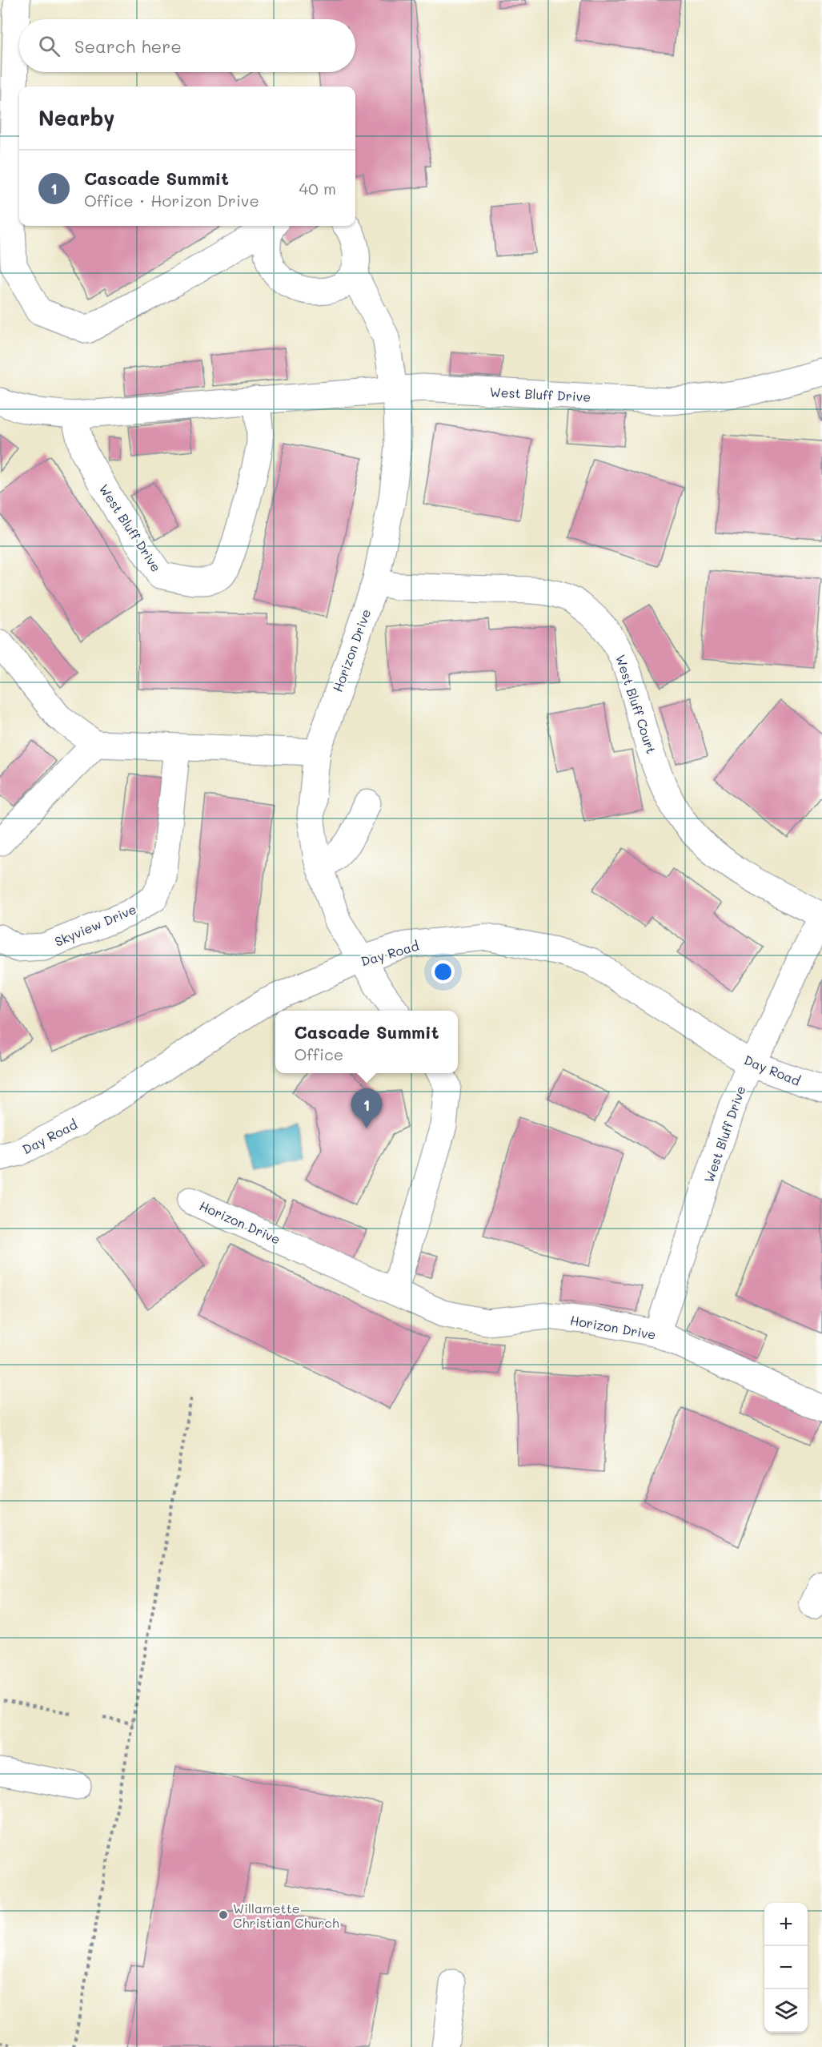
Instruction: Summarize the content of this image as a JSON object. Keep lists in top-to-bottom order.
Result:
{
  "streets": {
    "street": [
      "West Bluff Drive",
      "Horizon Drive",
      "West Bluff Court",
      "Skyview Drive",
      "Day Road"
    ]
  },
  "crossings": [
    ["West Bluff Drive", "Horizon Drive"],
    ["West Bluff Drive", "West Bluff Court"],
    ["West Bluff Drive", "Day Road"],
    ["Horizon Drive", "West Bluff Court"],
    ["Horizon Drive", "Day Road"]
  ],
  "places": ["Willamette Christian Church"],
  "page": {
    "search": "Search here",
    "heading": "Nearby",
    "list": [
      {
        "mark": "1",
        "name": "Cascade Summit",
        "note": "Office · Horizon Drive",
        "value": "40 m"
      }
    ],
    "popup": ["Cascade Summit", "Office"],
    "pins": "1",
    "map_buttons": ["+", "−"]
  }
}
